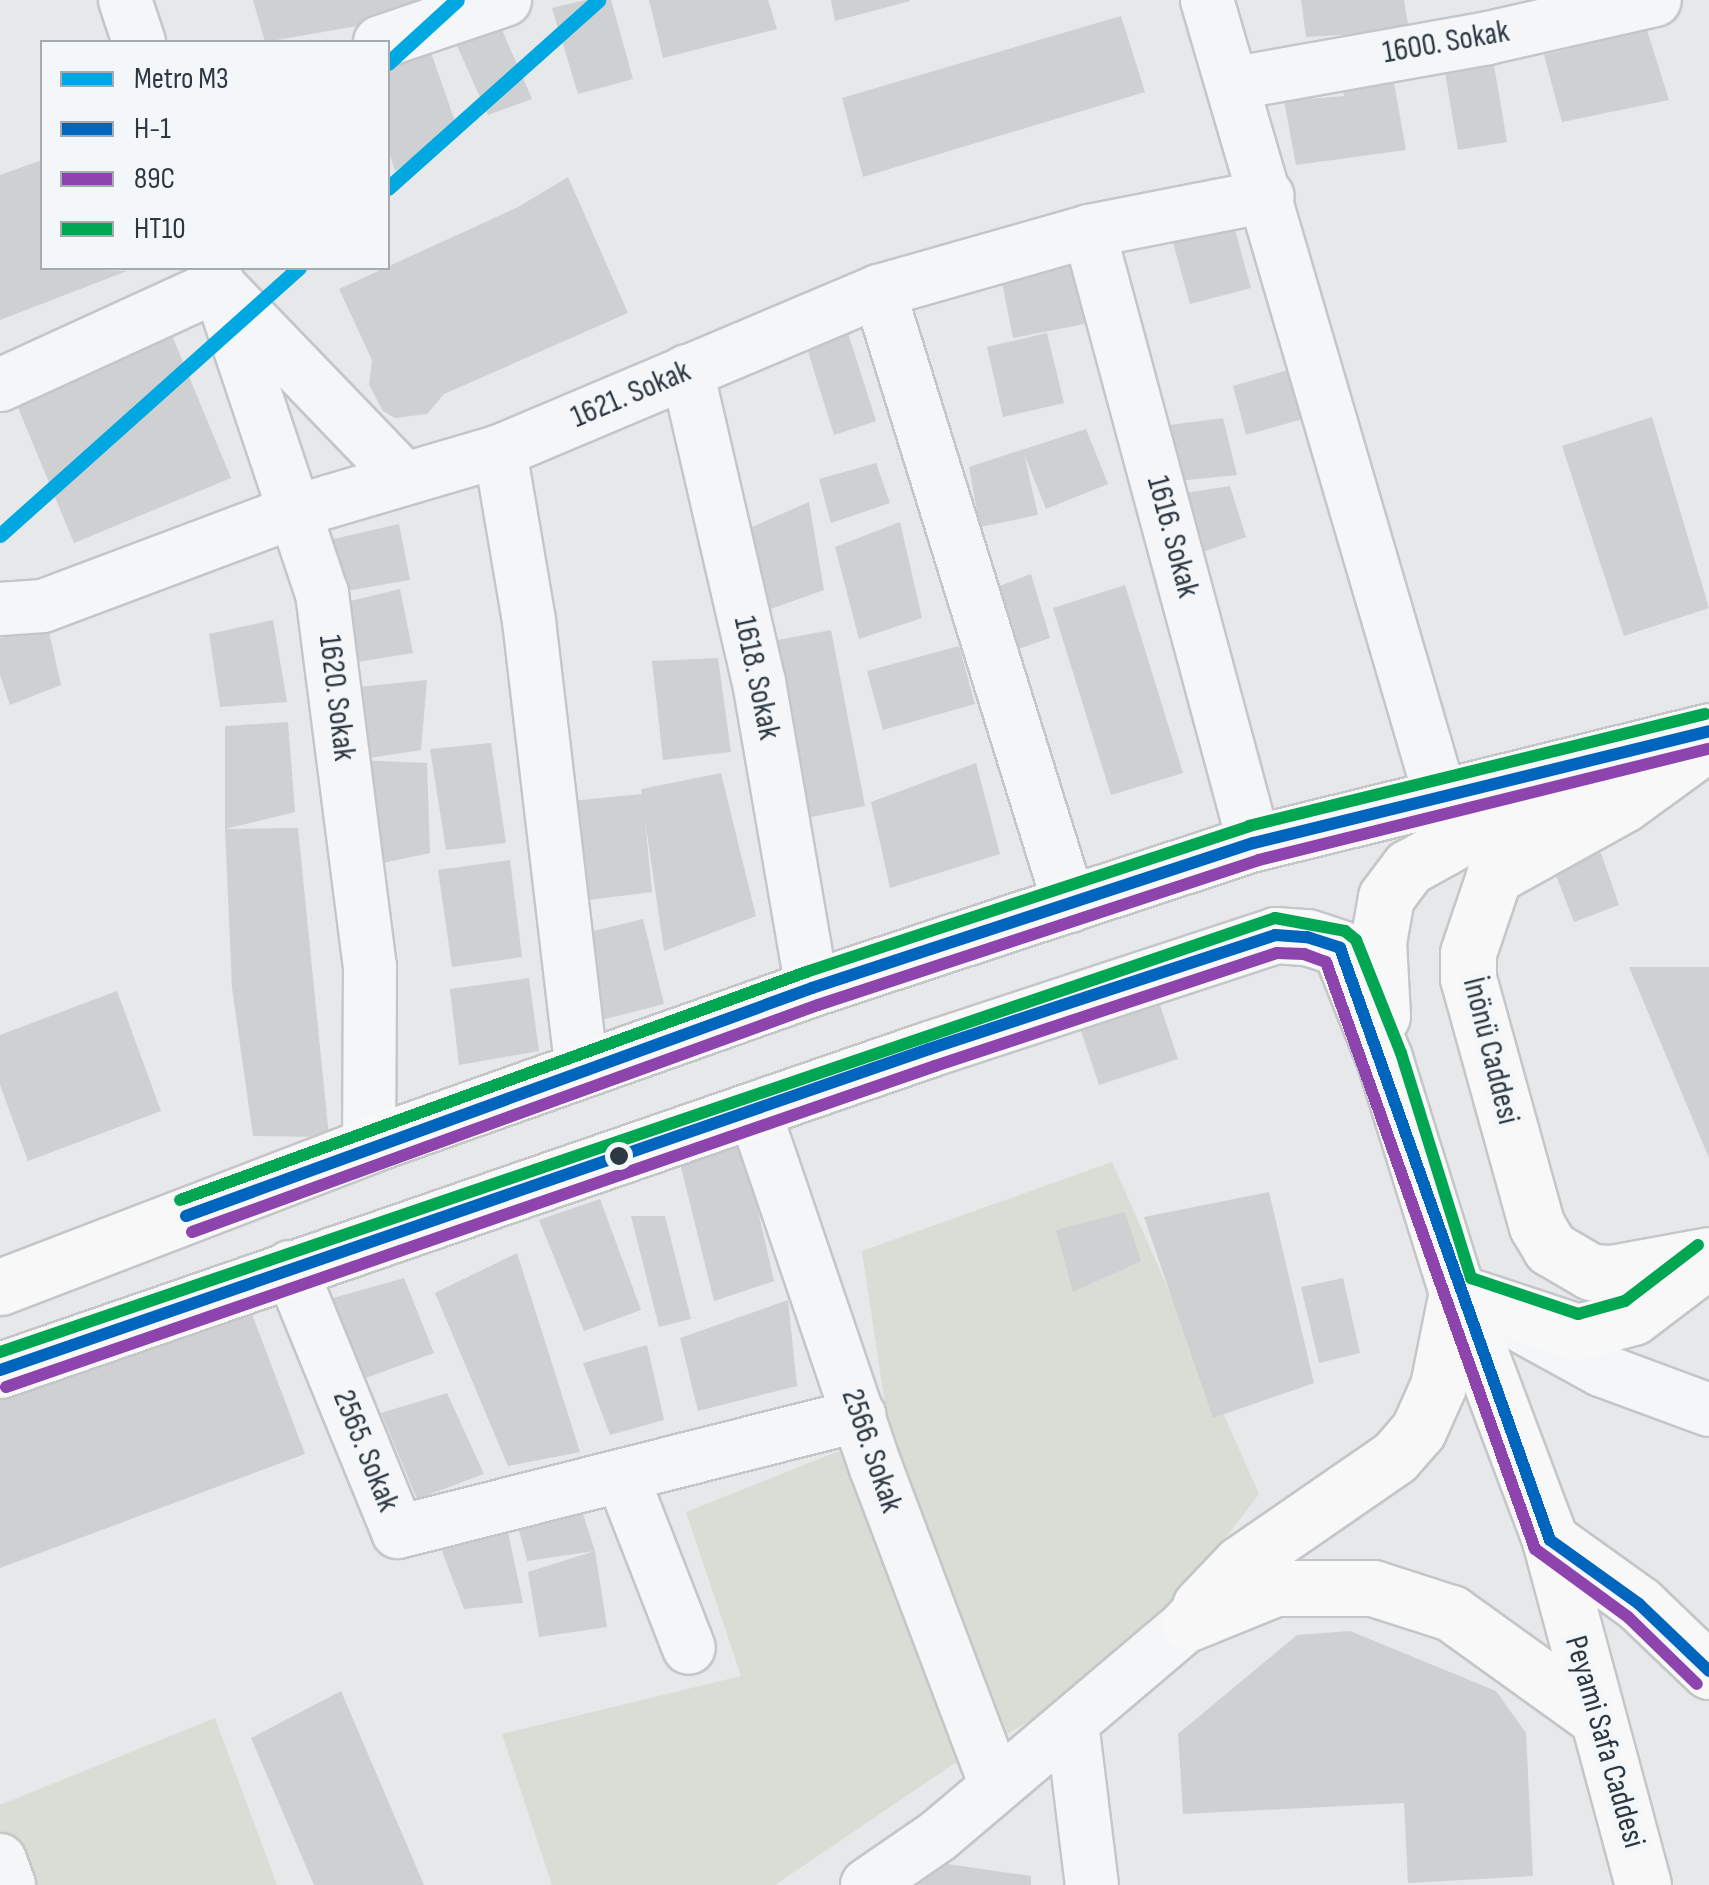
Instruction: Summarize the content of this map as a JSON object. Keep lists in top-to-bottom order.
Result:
{
  "streets": {
    "main road": ["İnönü Caddesi", "Peyami Safa Caddesi"],
    "street": [
      "1600. Sokak",
      "1621. Sokak",
      "1616. Sokak",
      "1618. Sokak",
      "1620. Sokak",
      "2565. Sokak",
      "2566. Sokak"
    ]
  },
  "crossings": [
    ["1621. Sokak", "1616. Sokak"],
    ["1621. Sokak", "1618. Sokak"],
    ["1621. Sokak", "1620. Sokak"],
    ["2565. Sokak", "2566. Sokak"]
  ],
  "lines": [
    "metro line M3",
    "transit line HT10",
    "transit line H-1",
    "transit line 89C"
  ],
  "legend": [
    "Metro M3",
    "H-1",
    "89C",
    "HT10"
  ]
}
